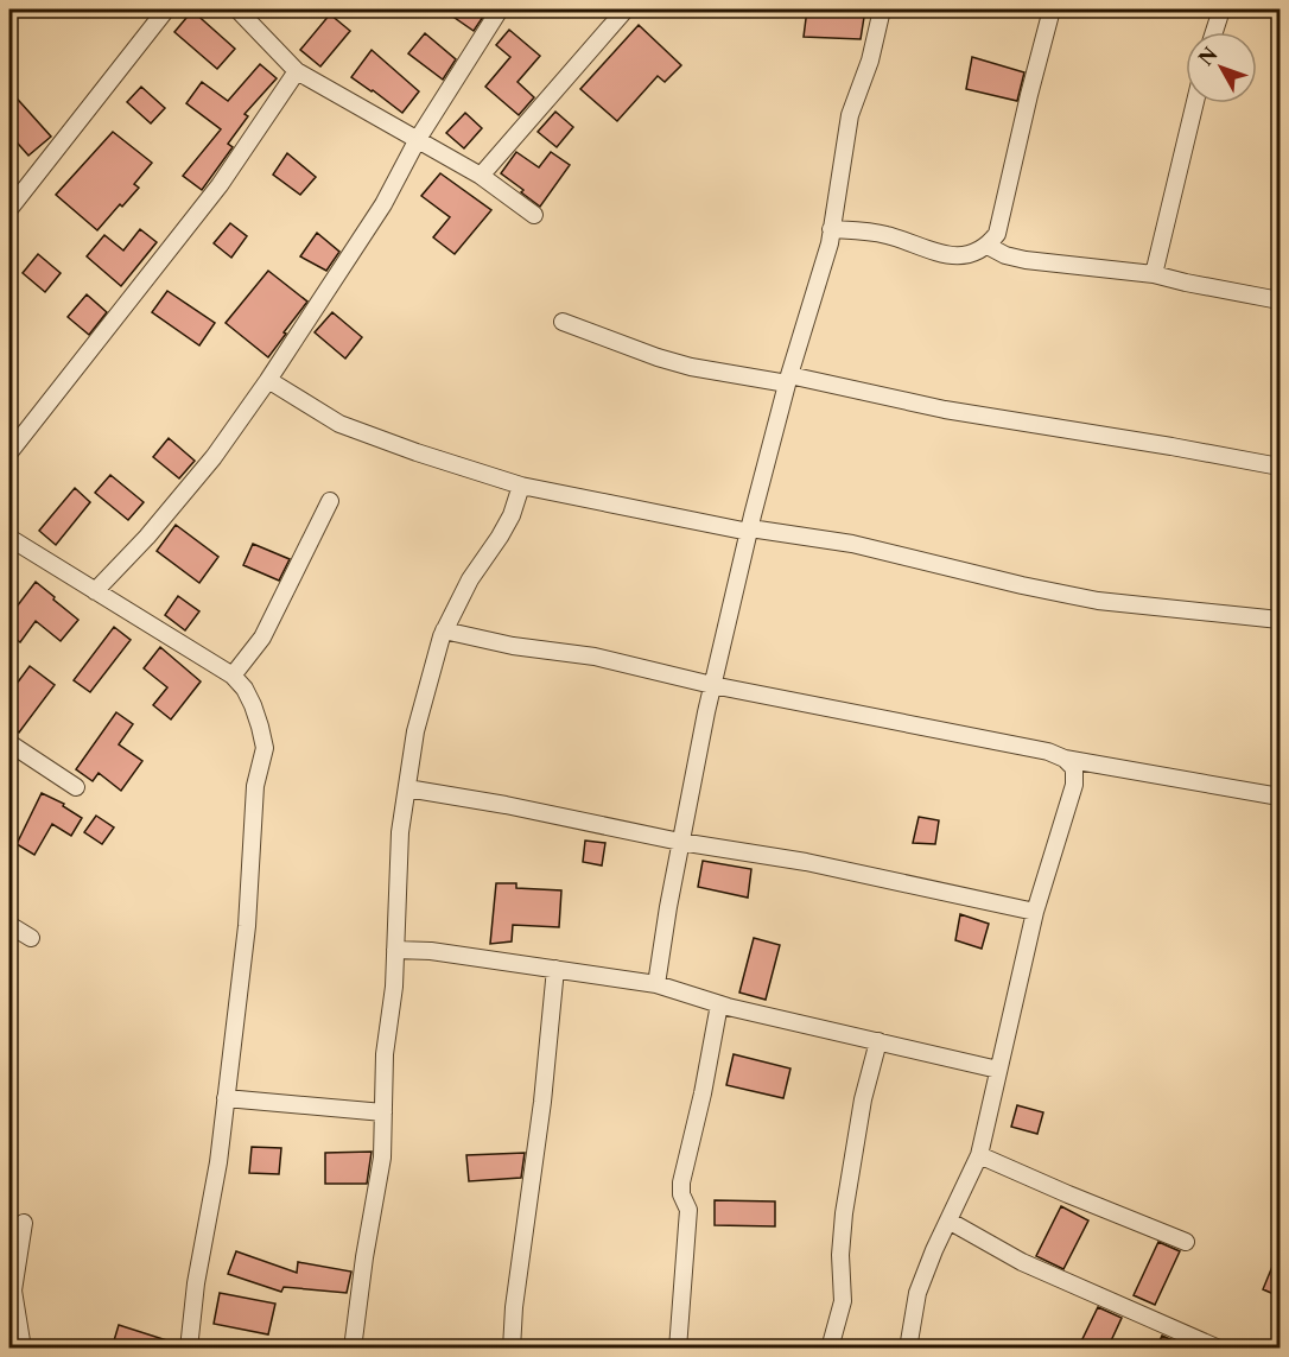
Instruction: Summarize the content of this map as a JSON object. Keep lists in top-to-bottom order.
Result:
{
  "north": "top left"
}
